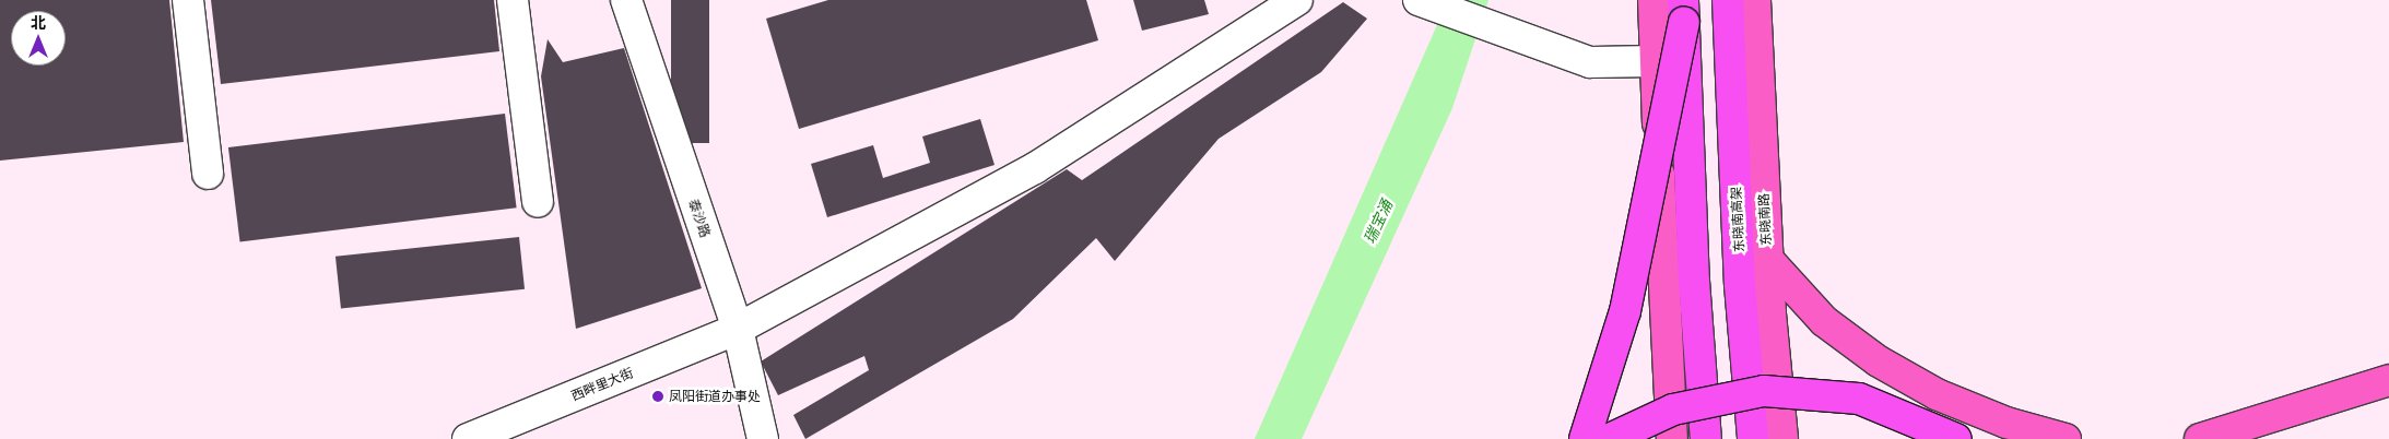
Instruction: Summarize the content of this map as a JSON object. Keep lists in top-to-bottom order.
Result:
{
  "streets": {
    "highway": ["东晓南高架"],
    "main road": ["东晓南路"],
    "street": ["泰沙路", "西畔里大街"]
  },
  "crossings": [
    ["泰沙路", "西畔里大街"]
  ],
  "water": ["瑞宝涌"],
  "places": ["凤阳街道办事处"],
  "north": "top"
}
